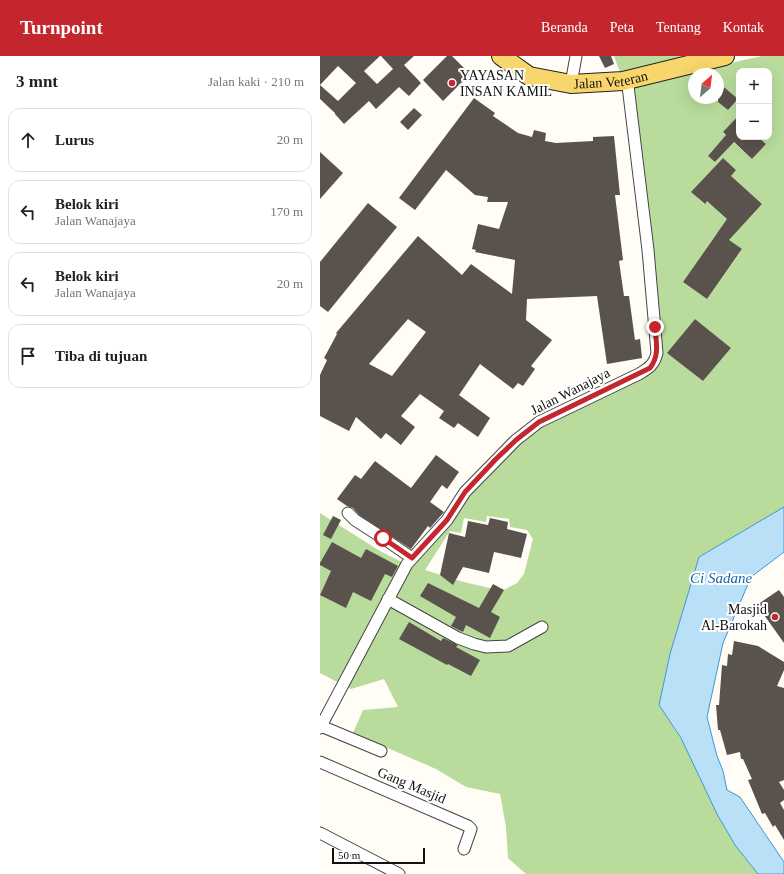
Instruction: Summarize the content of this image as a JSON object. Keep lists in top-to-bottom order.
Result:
{
  "streets": {
    "main road": ["Jalan Veteran"],
    "street": ["Jalan Wanajaya", "Gang Masjid"]
  },
  "crossings": [
    ["Jalan Veteran", "Jalan Wanajaya"]
  ],
  "water": ["Ci Sadane"],
  "places": ["YAYASAN INSAN KAMIL", "Masjid Al-Barokah"],
  "scale_bar": "50 m",
  "north": "top right",
  "page": {
    "header": "Turnpoint",
    "nav": [
      "Beranda",
      "Peta",
      "Tentang",
      "Kontak"
    ],
    "heading": ["3 mnt", "Jalan kaki · 210 m"],
    "map_buttons": ["+", "−"],
    "list": [
      ["Lurus", "20 m"],
      ["Belok kiri", "Jalan Wanajaya", "170 m"],
      ["Belok kiri", "Jalan Wanajaya", "20 m"],
      "Tiba di tujuan"
    ],
    "scale": "50 m"
  }
}
